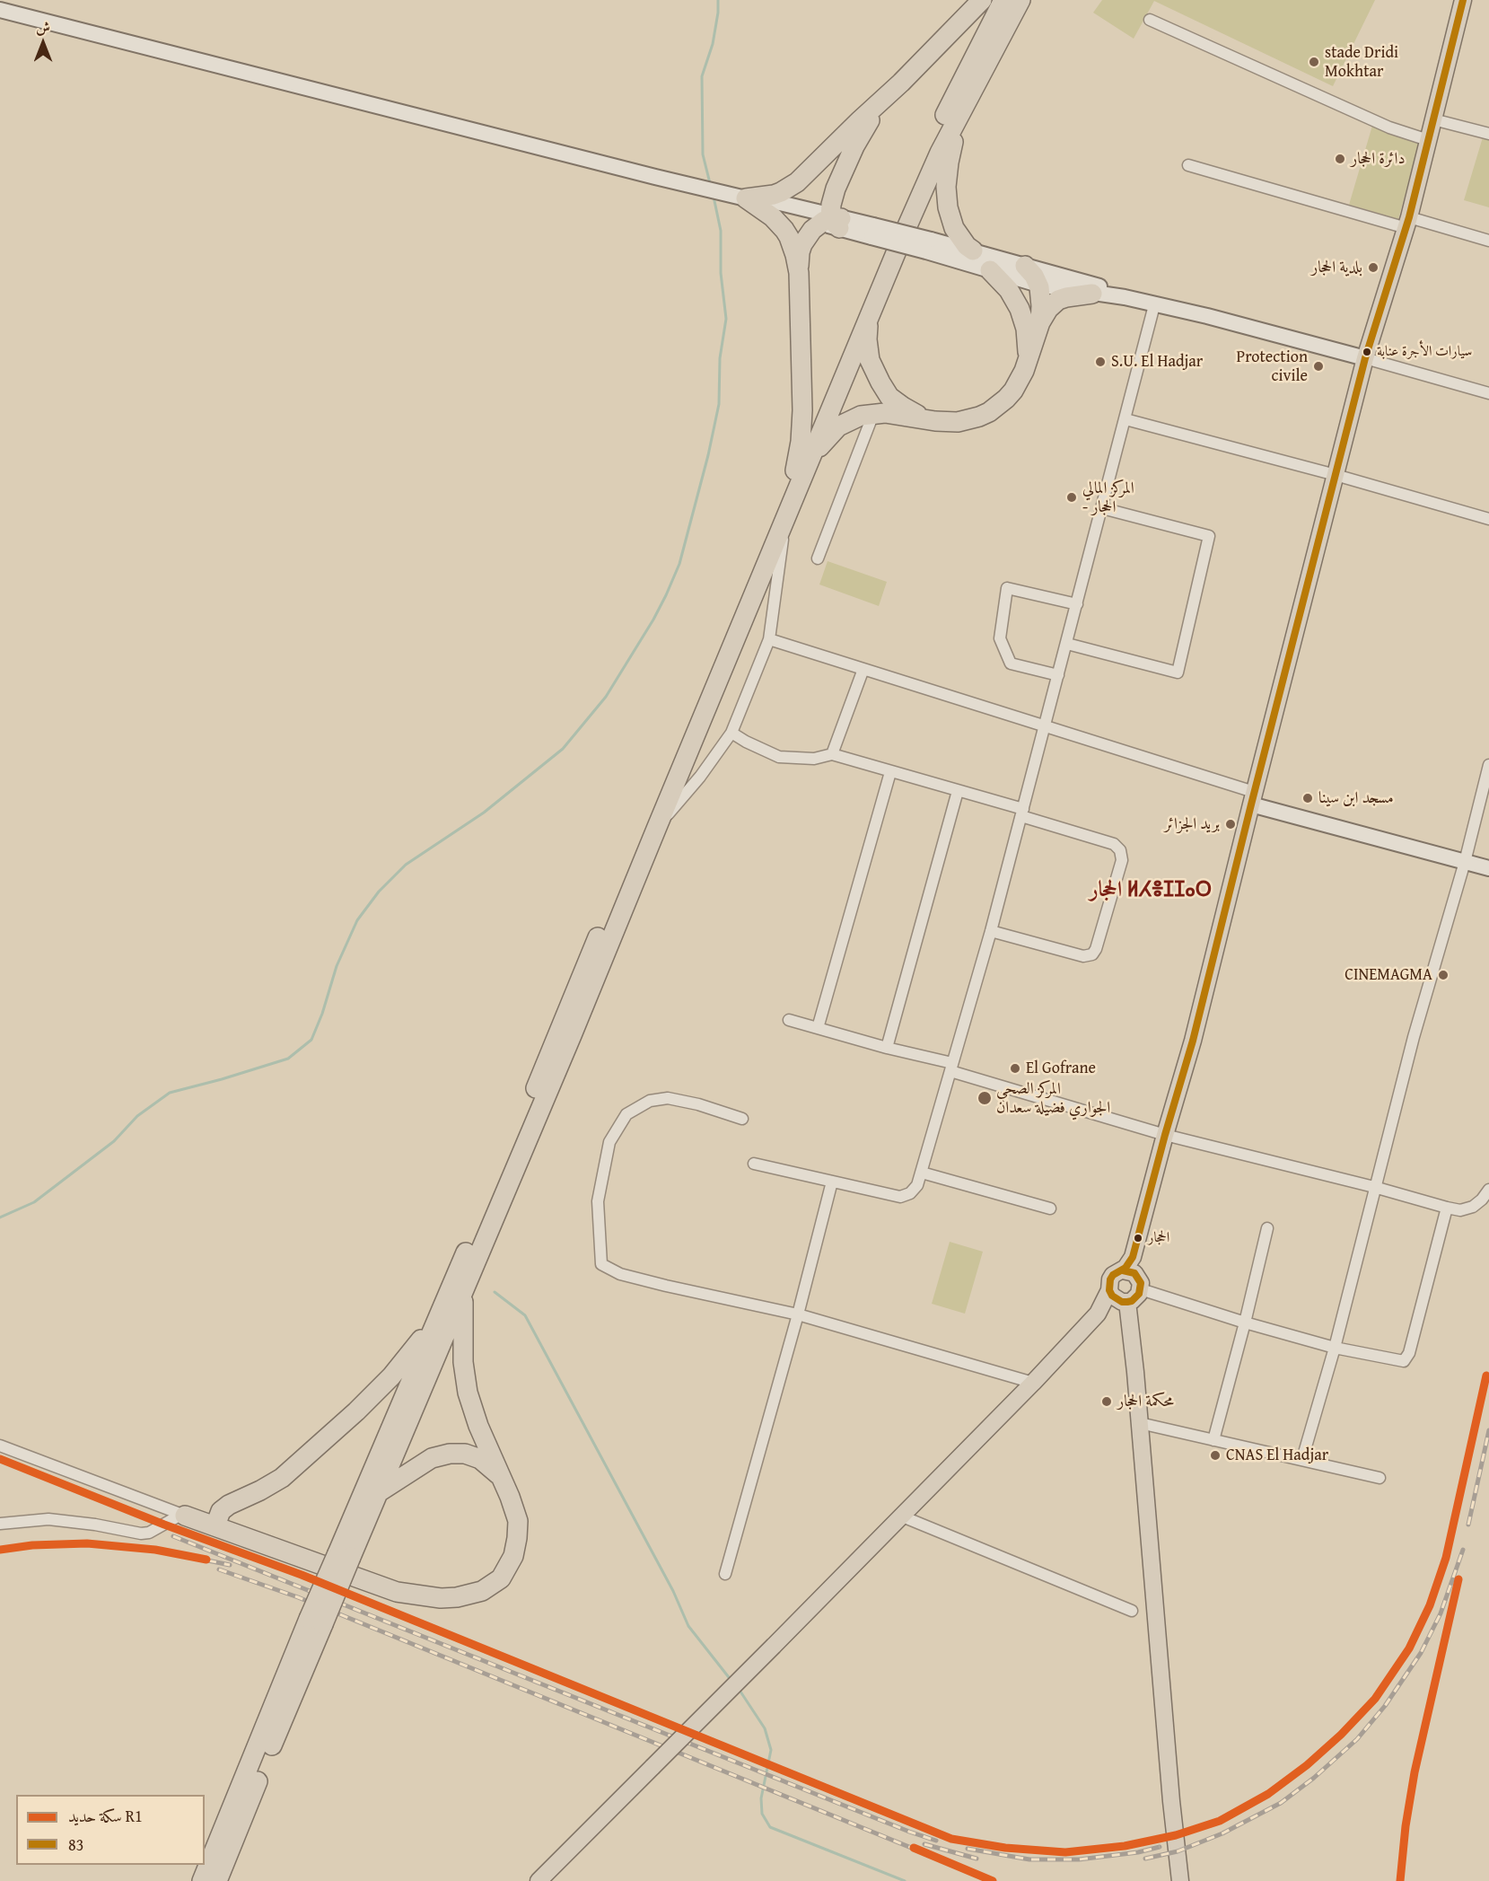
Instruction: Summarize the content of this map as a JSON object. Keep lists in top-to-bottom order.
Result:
{
  "districts": ["الحجار ⵍⵃⴻⵊⵊⴰⵔ"],
  "places": [
    "stade Dridi Mokhtar",
    "دائرة الحجار",
    "بلدية الحجار",
    "سيارات الأجرة عنابة",
    "S.U. El Hadjar",
    "Protection civile",
    "المركز المالي - الحجار",
    "مسجد ابن سينا",
    "بريد الجزائر",
    "CINEMAGMA",
    "El Gofrane",
    "المركز الصحي الجواري فضيلة سعدان",
    "الحجار",
    "محكمة الحجار",
    "CNAS El Hadjar"
  ],
  "lines": ["transit line 83", "rail line R1"],
  "legend": ["سكة حديد R1", "83"],
  "north": "top"
}
